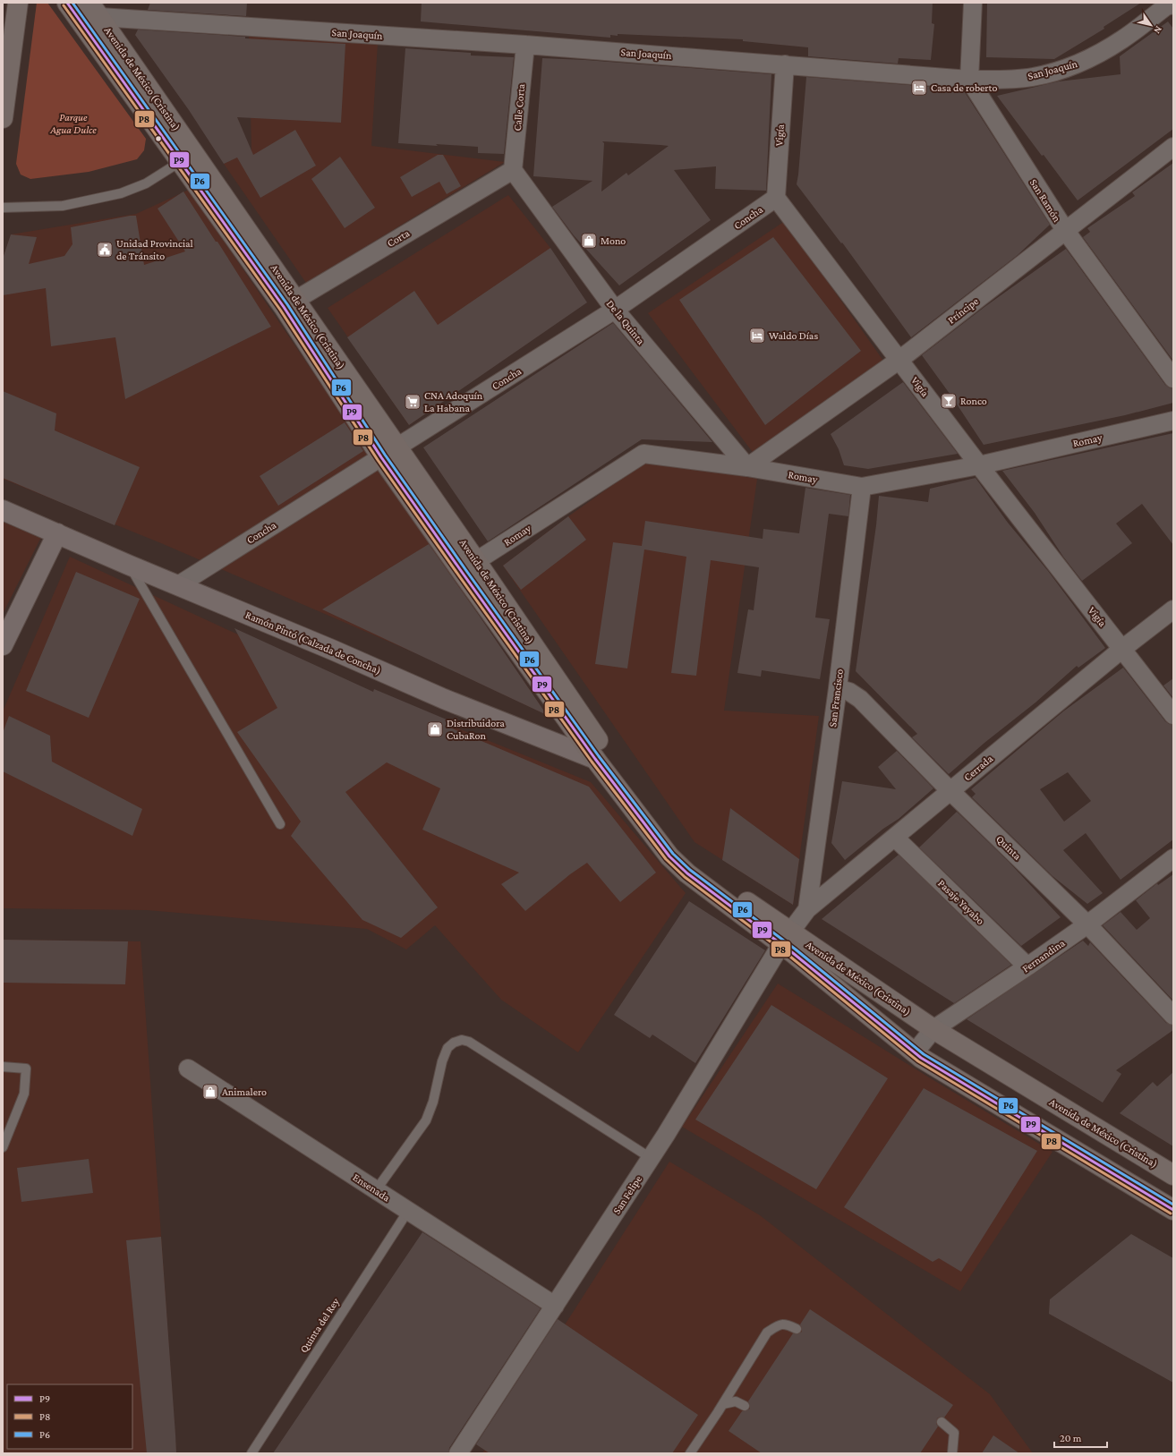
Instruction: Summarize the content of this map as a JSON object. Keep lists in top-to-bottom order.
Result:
{
  "streets": {
    "main road": ["Avenida de México (Cristina)", "Ramón Pintó (Calzada de Concha)"],
    "street": [
      "San Joaquín",
      "Calle Corta",
      "Vigía",
      "San Ramón",
      "Concha",
      "Corta",
      "Príncipe",
      "De la Quinta",
      "Romay",
      "San Francisco",
      "Cerrada",
      "Quinta",
      "Pasaje Yayabo",
      "Fernandina",
      "Ensenada",
      "San Felipe"
    ],
    "lane": ["Quinta del Rey"]
  },
  "crossings": [
    ["San Joaquín", "Avenida de México (Cristina)"],
    ["San Joaquín", "Calle Corta"],
    ["San Joaquín", "Vigía"],
    ["San Joaquín", "San Ramón"],
    ["Avenida de México (Cristina)", "Concha"],
    ["Avenida de México (Cristina)", "Corta"],
    ["Avenida de México (Cristina)", "Romay"],
    ["Avenida de México (Cristina)", "Ramón Pintó (Calzada de Concha)"],
    ["Avenida de México (Cristina)", "Cerrada"],
    ["Avenida de México (Cristina)", "Fernandina"],
    ["Avenida de México (Cristina)", "San Felipe"],
    ["Calle Corta", "Corta"],
    ["Calle Corta", "De la Quinta"],
    ["Vigía", "Concha"],
    ["Vigía", "Príncipe"],
    ["Vigía", "Romay"],
    ["Vigía", "Cerrada"],
    ["San Ramón", "Príncipe"],
    ["Concha", "De la Quinta"],
    ["Concha", "Ramón Pintó (Calzada de Concha)"],
    ["Corta", "De la Quinta"],
    ["Príncipe", "De la Quinta"],
    ["Príncipe", "Romay"],
    ["De la Quinta", "Romay"],
    ["Romay", "San Francisco"],
    ["San Francisco", "Cerrada"],
    ["San Francisco", "Quinta"],
    ["Cerrada", "Quinta"],
    ["Cerrada", "Pasaje Yayabo"],
    ["Cerrada", "San Felipe"],
    ["Quinta", "Fernandina"],
    ["Pasaje Yayabo", "Fernandina"],
    ["Ensenada", "San Felipe"],
    ["Ensenada", "Quinta del Rey"]
  ],
  "parks": ["Parque Agua Dulce"],
  "places": {
    "hotel": ["Casa de roberto", "Waldo Días"],
    "shop": ["Mono", "Distribuidora CubaRon", "Animalero"],
    "public building": ["Unidad Provincial de Tránsito"],
    "bar": ["Ronco"],
    "supermarket": ["CNA Adoquín La Habana"]
  },
  "lines": ["transit line P9", "transit line P6", "transit line P8"],
  "legend": ["P9", "P8", "P6"],
  "scale_bar": "20 m",
  "north": "bottom right"
}
